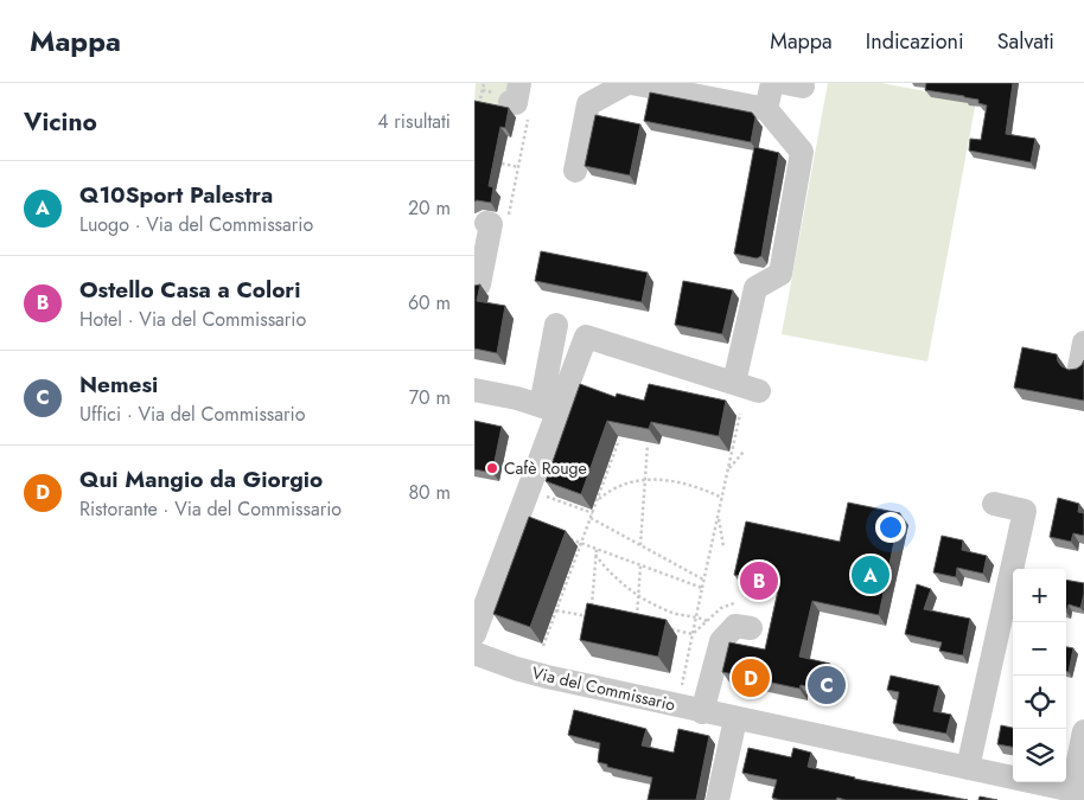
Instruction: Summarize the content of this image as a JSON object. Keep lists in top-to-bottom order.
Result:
{
  "streets": {
    "street": ["Via del Commissario"]
  },
  "places": ["Cafè Rouge"],
  "page": {
    "header": "Mappa",
    "nav": ["Mappa", "Indicazioni", "Salvati"],
    "heading": ["Vicino", "4 risultati"],
    "list": [
      {
        "mark": "A",
        "name": "Q10Sport Palestra",
        "note": "Luogo · Via del Commissario",
        "value": "20 m"
      },
      {
        "mark": "B",
        "name": "Ostello Casa a Colori",
        "note": "Hotel · Via del Commissario",
        "value": "60 m"
      },
      {
        "mark": "C",
        "name": "Nemesi",
        "note": "Uffici · Via del Commissario",
        "value": "70 m"
      },
      {
        "mark": "D",
        "name": "Qui Mangio da Giorgio",
        "note": "Ristorante · Via del Commissario",
        "value": "80 m"
      }
    ],
    "pins": [
      "A",
      "B",
      "D",
      "C"
    ],
    "map_buttons": ["+", "−"]
  }
}
